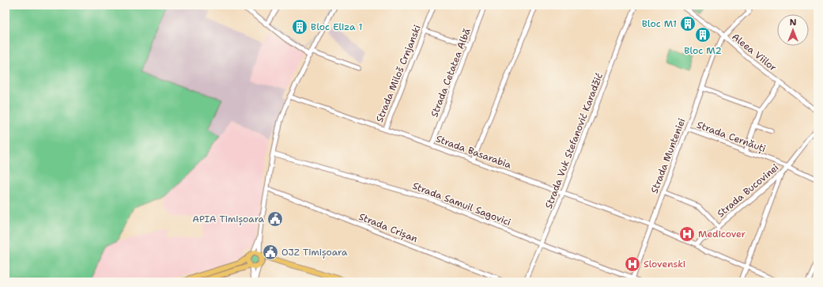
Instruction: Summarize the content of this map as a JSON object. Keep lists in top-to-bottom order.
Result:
{
  "streets": {
    "street": [
      "Aleea Viilor",
      "Strada Cetatea Albă",
      "Strada Miloš Crnjanski",
      "Strada Cernăuți",
      "Strada Vuk Stefanović Karadžić",
      "Strada Basarabia",
      "Strada Munteniei",
      "Strada Bucovinei",
      "Strada Samuil Sagovici",
      "Strada Crișan"
    ]
  },
  "crossings": [
    ["Aleea Viilor", "Strada Munteniei"],
    ["Strada Cetatea Albă", "Strada Basarabia"],
    ["Strada Miloš Crnjanski", "Strada Basarabia"],
    ["Strada Cernăuți", "Strada Munteniei"],
    ["Strada Cernăuți", "Strada Bucovinei"],
    ["Strada Vuk Stefanović Karadžić", "Strada Basarabia"],
    ["Strada Vuk Stefanović Karadžić", "Strada Samuil Sagovici"],
    ["Strada Basarabia", "Strada Munteniei"],
    ["Strada Basarabia", "Strada Bucovinei"],
    ["Strada Munteniei", "Strada Samuil Sagovici"]
  ],
  "places": {
    "building": ["Bloc M1", "Bloc Eliza 1", "Bloc M2"],
    "public building": ["APIA Timișoara", "OJZ Timișoara"],
    "hospital": ["Medicover", "Slovenski"]
  },
  "north": "top"
}
